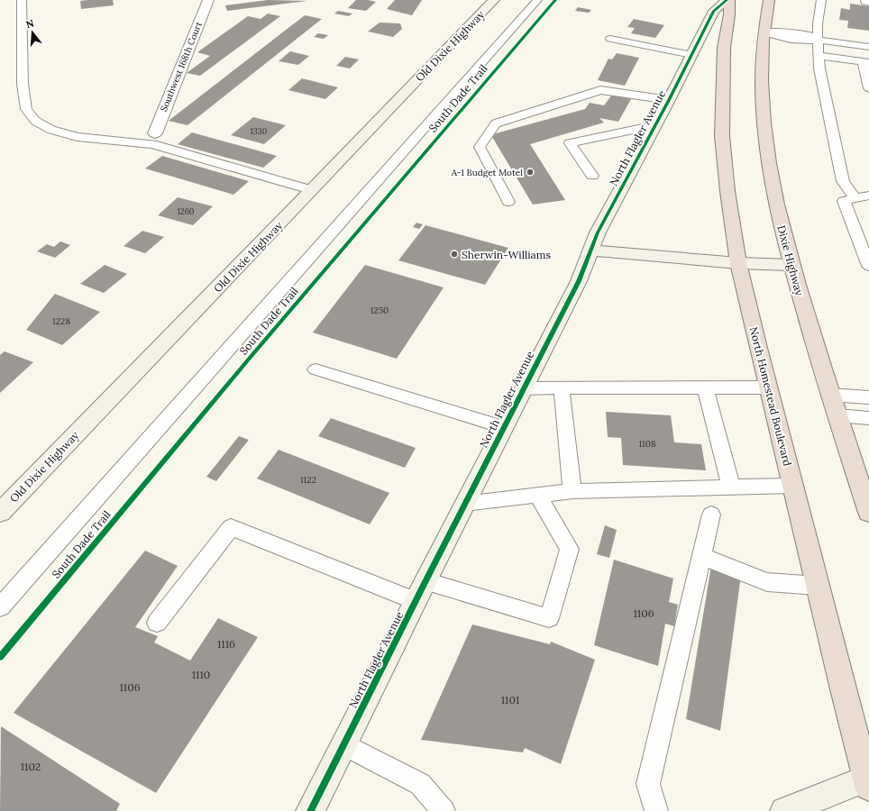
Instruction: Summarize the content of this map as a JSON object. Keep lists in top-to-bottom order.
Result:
{
  "streets": {
    "highway": ["Dixie Highway", "North Homestead Boulevard"],
    "street": ["Old Dixie Highway", "Southwest 168th Court", "North Flagler Avenue"],
    "cycle path": ["South Dade Trail"]
  },
  "places": ["A-1 Budget Motel", "Sherwin-Williams"],
  "house_numbers": [
    "1330",
    "1260",
    "1250",
    "1228",
    "1108",
    "1122",
    "1106",
    "1116",
    "1110",
    "1106",
    "1101",
    "1102"
  ],
  "north": "top"
}
